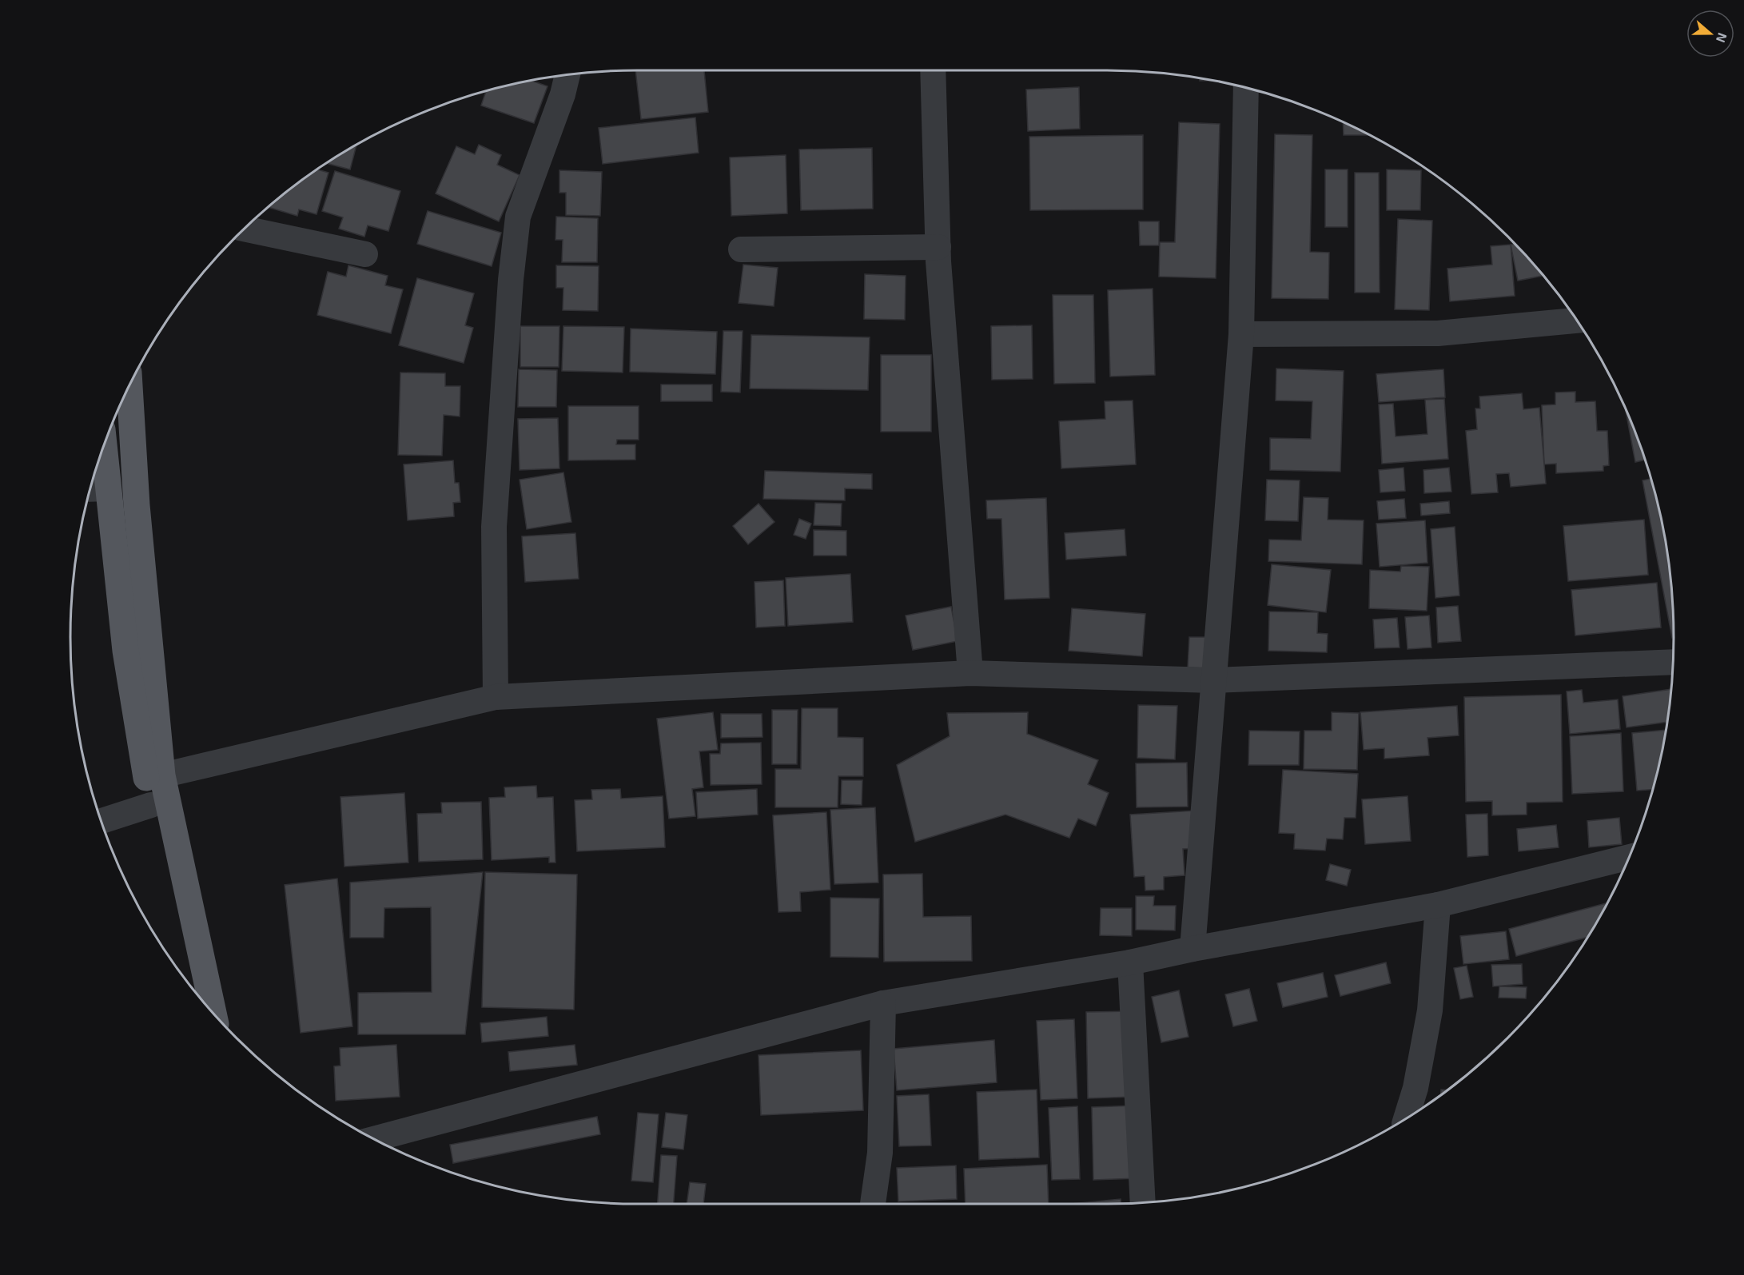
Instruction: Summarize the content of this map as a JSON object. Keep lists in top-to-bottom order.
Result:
{
  "north": "right"
}
